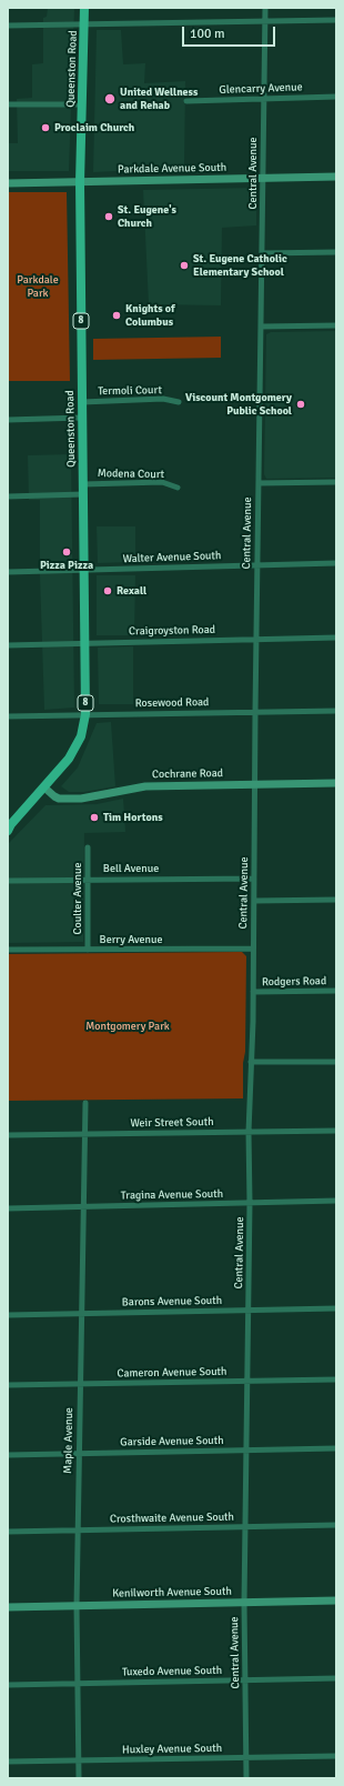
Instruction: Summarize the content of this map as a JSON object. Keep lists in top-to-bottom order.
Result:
{
  "streets": {
    "main road": [
      "Queenston Road",
      "Parkdale Avenue South",
      "8",
      "Cochrane Road",
      "Kenilworth Avenue South"
    ],
    "street": [
      "Glencarry Avenue",
      "Central Avenue",
      "Termoli Court",
      "Modena Court",
      "Walter Avenue South",
      "Craigroyston Road",
      "Rosewood Road",
      "Bell Avenue",
      "Coulter Avenue",
      "Berry Avenue",
      "Rodgers Road",
      "Weir Street South",
      "Tragina Avenue South",
      "Barons Avenue South",
      "Cameron Avenue South",
      "Maple Avenue",
      "Garside Avenue South",
      "Crosthwaite Avenue South",
      "Tuxedo Avenue South",
      "Huxley Avenue South"
    ]
  },
  "crossings": [
    ["Queenston Road", "Parkdale Avenue South"],
    ["Queenston Road", "Termoli Court"],
    ["Queenston Road", "Modena Court"],
    ["Queenston Road", "Walter Avenue South"],
    ["Queenston Road", "Craigroyston Road"],
    ["Queenston Road", "Rosewood Road"],
    ["Queenston Road", "Cochrane Road"],
    ["Glencarry Avenue", "Central Avenue"],
    ["Parkdale Avenue South", "Central Avenue"],
    ["Central Avenue", "Walter Avenue South"],
    ["Central Avenue", "Craigroyston Road"],
    ["Central Avenue", "Rosewood Road"],
    ["Central Avenue", "Cochrane Road"],
    ["Central Avenue", "Bell Avenue"],
    ["Central Avenue", "Berry Avenue"],
    ["Central Avenue", "Rodgers Road"],
    ["Central Avenue", "Weir Street South"],
    ["Central Avenue", "Tragina Avenue South"],
    ["Central Avenue", "Barons Avenue South"],
    ["Central Avenue", "Cameron Avenue South"],
    ["Central Avenue", "Garside Avenue South"],
    ["Central Avenue", "Crosthwaite Avenue South"],
    ["Central Avenue", "Kenilworth Avenue South"],
    ["Central Avenue", "Tuxedo Avenue South"],
    ["Central Avenue", "Huxley Avenue South"],
    ["Bell Avenue", "Coulter Avenue"],
    ["Coulter Avenue", "Berry Avenue"],
    ["Weir Street South", "Maple Avenue"],
    ["Tragina Avenue South", "Maple Avenue"],
    ["Barons Avenue South", "Maple Avenue"],
    ["Cameron Avenue South", "Maple Avenue"],
    ["Maple Avenue", "Garside Avenue South"],
    ["Maple Avenue", "Crosthwaite Avenue South"],
    ["Maple Avenue", "Kenilworth Avenue South"],
    ["Maple Avenue", "Tuxedo Avenue South"],
    ["Maple Avenue", "Huxley Avenue South"]
  ],
  "parks": ["Parkdale Park", "Montgomery Park"],
  "places": [
    "United Wellness and Rehab",
    "Proclaim Church",
    "St. Eugene's Church",
    "St. Eugene Catholic Elementary School",
    "Knights of Columbus",
    "Viscount Montgomery Public School",
    "Pizza Pizza",
    "Rexall",
    "Tim Hortons"
  ],
  "scale_bar": "100 m"
}
